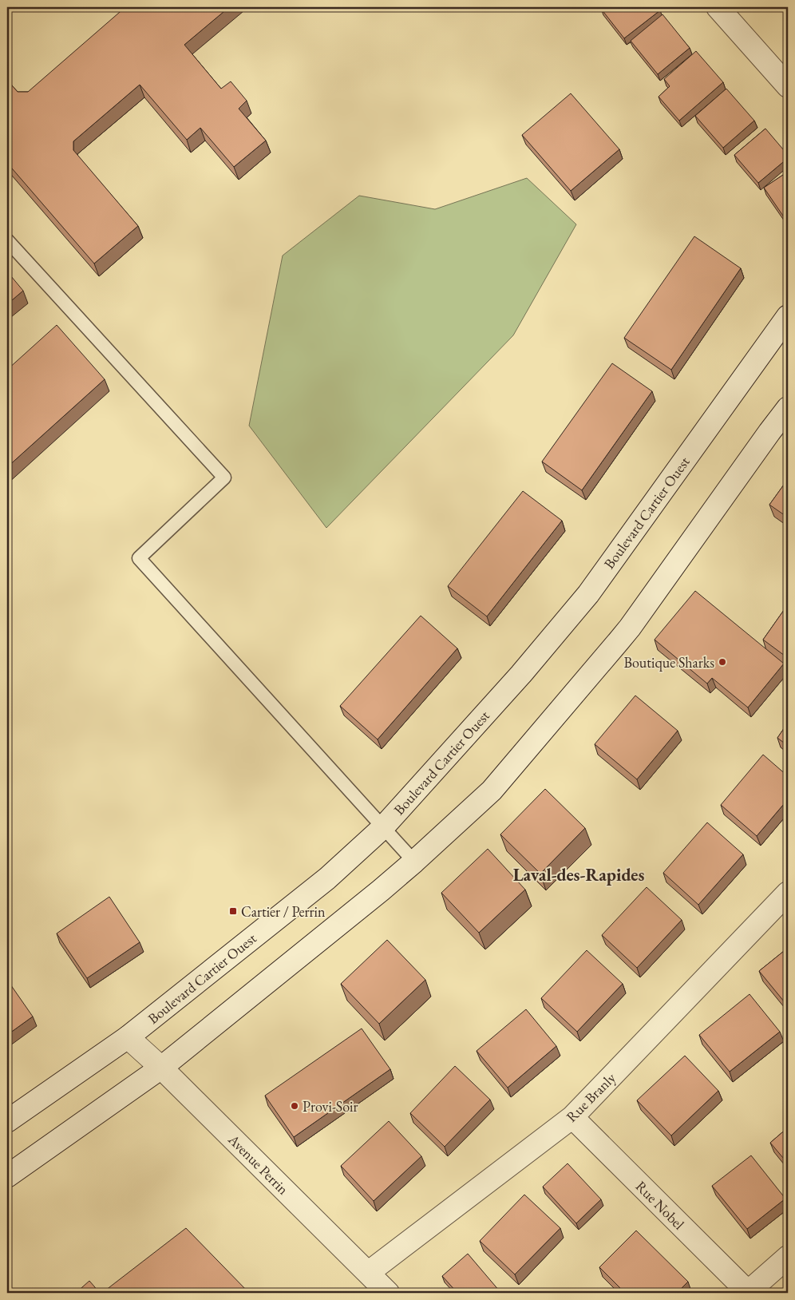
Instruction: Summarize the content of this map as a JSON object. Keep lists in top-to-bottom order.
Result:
{
  "streets": {
    "street": [
      "Boulevard Cartier Ouest",
      "Rue Branly",
      "Avenue Perrin",
      "Rue Nobel"
    ]
  },
  "crossings": [
    ["Boulevard Cartier Ouest", "Avenue Perrin"],
    ["Rue Branly", "Avenue Perrin"],
    ["Rue Branly", "Rue Nobel"]
  ],
  "districts": ["Laval-des-Rapides"],
  "places": {
    "other": ["Boutique Sharks", "Provi-Soir"],
    "transit": ["Cartier / Perrin"]
  }
}
